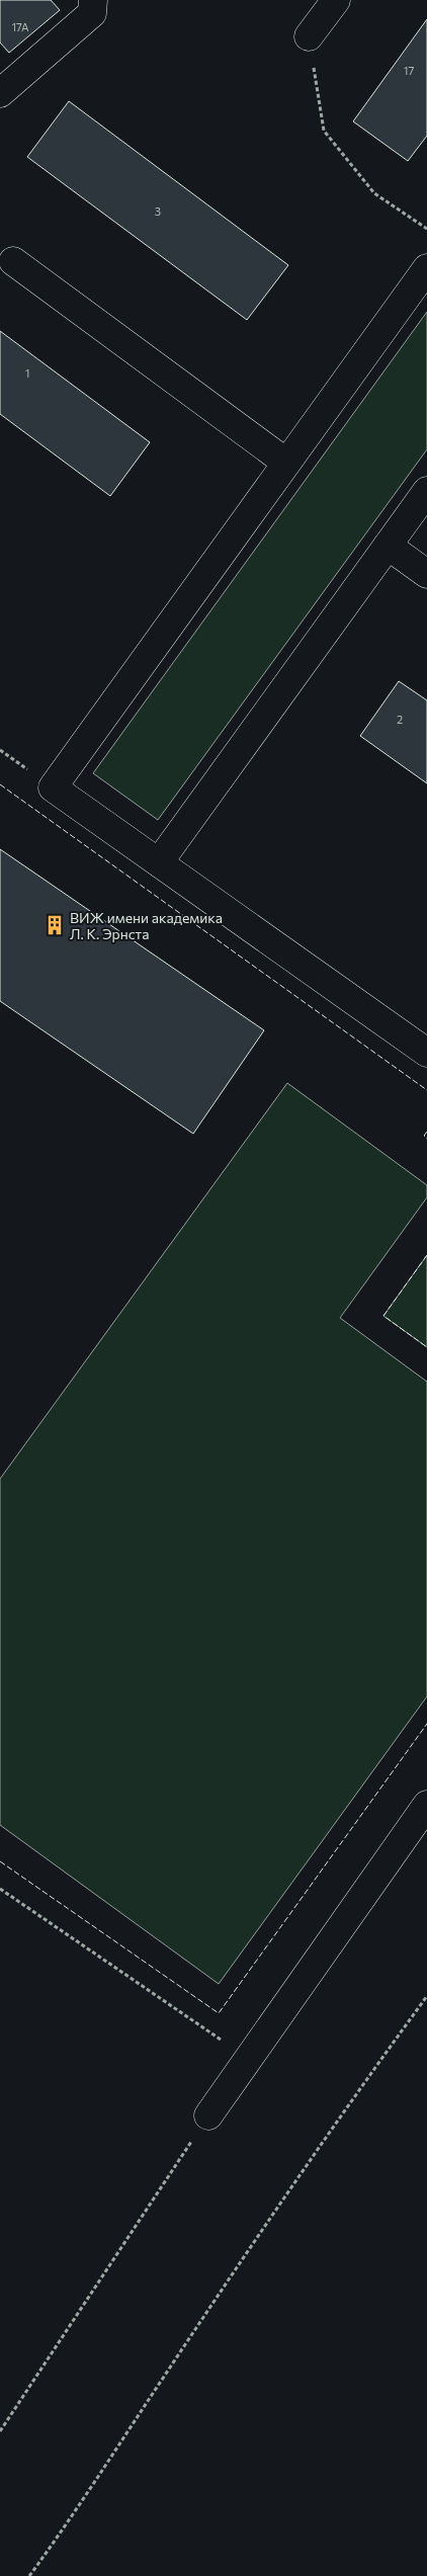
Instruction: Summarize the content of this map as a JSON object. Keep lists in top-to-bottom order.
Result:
{
  "places": {
    "building": ["ВИЖ имени академика Л. К. Эрнста"]
  },
  "house_numbers": [
    "17А",
    "17",
    "3",
    "1",
    "2"
  ]
}
